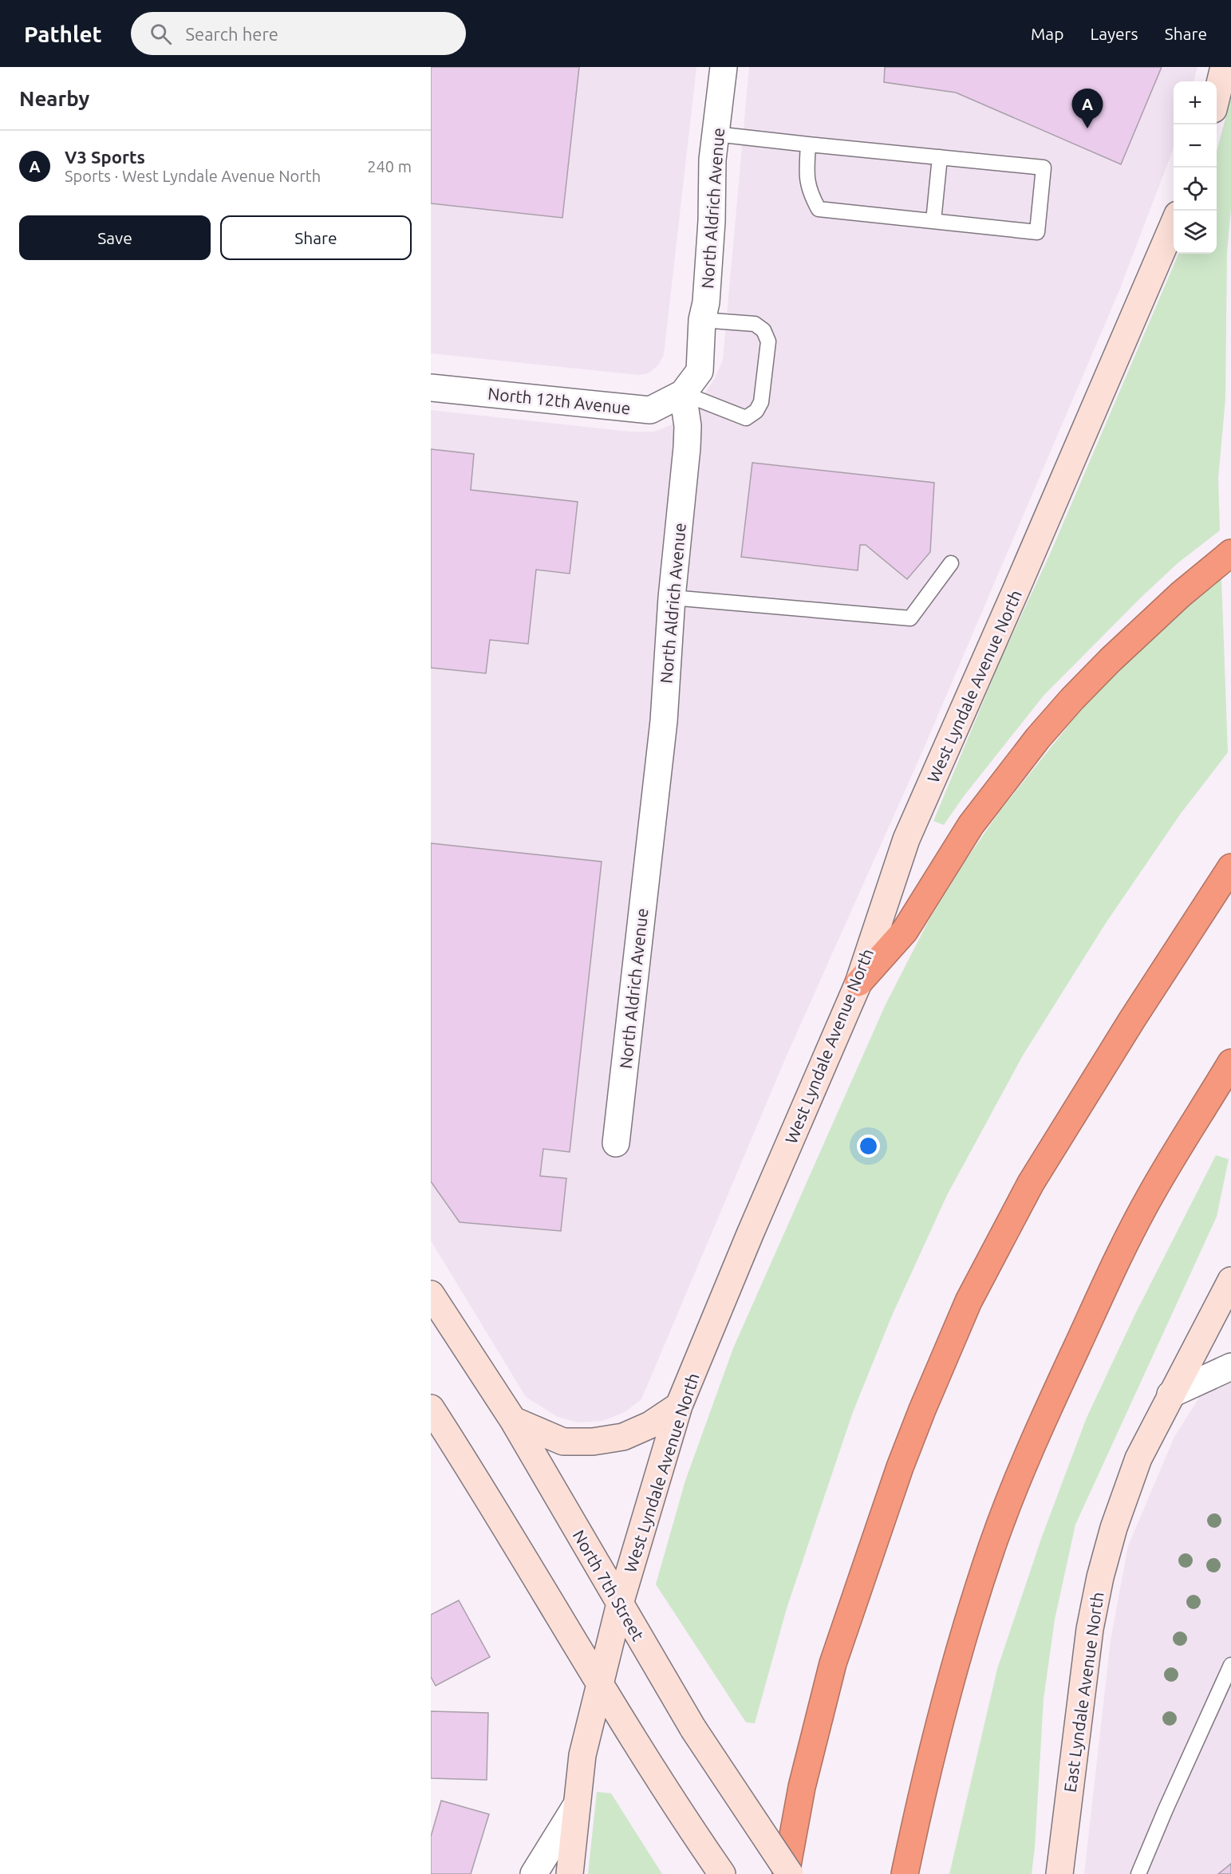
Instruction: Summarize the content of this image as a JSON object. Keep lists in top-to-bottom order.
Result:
{
  "streets": {
    "main road": ["West Lyndale Avenue North", "North 7th Street", "East Lyndale Avenue North"],
    "street": ["North Aldrich Avenue", "North 12th Avenue"]
  },
  "crossings": [
    ["North Aldrich Avenue", "North 12th Avenue"],
    ["West Lyndale Avenue North", "North 7th Street"]
  ],
  "page": {
    "header": "Pathlet",
    "search": "Search here",
    "nav": ["Map", "Layers", "Share"],
    "heading": "Nearby",
    "map_buttons": ["+", "−"],
    "pins": "A",
    "list": [
      {
        "mark": "A",
        "name": "V3 Sports",
        "note": "Sports · West Lyndale Avenue North",
        "value": "240 m"
      }
    ],
    "buttons": ["Save", "Share"]
  }
}
